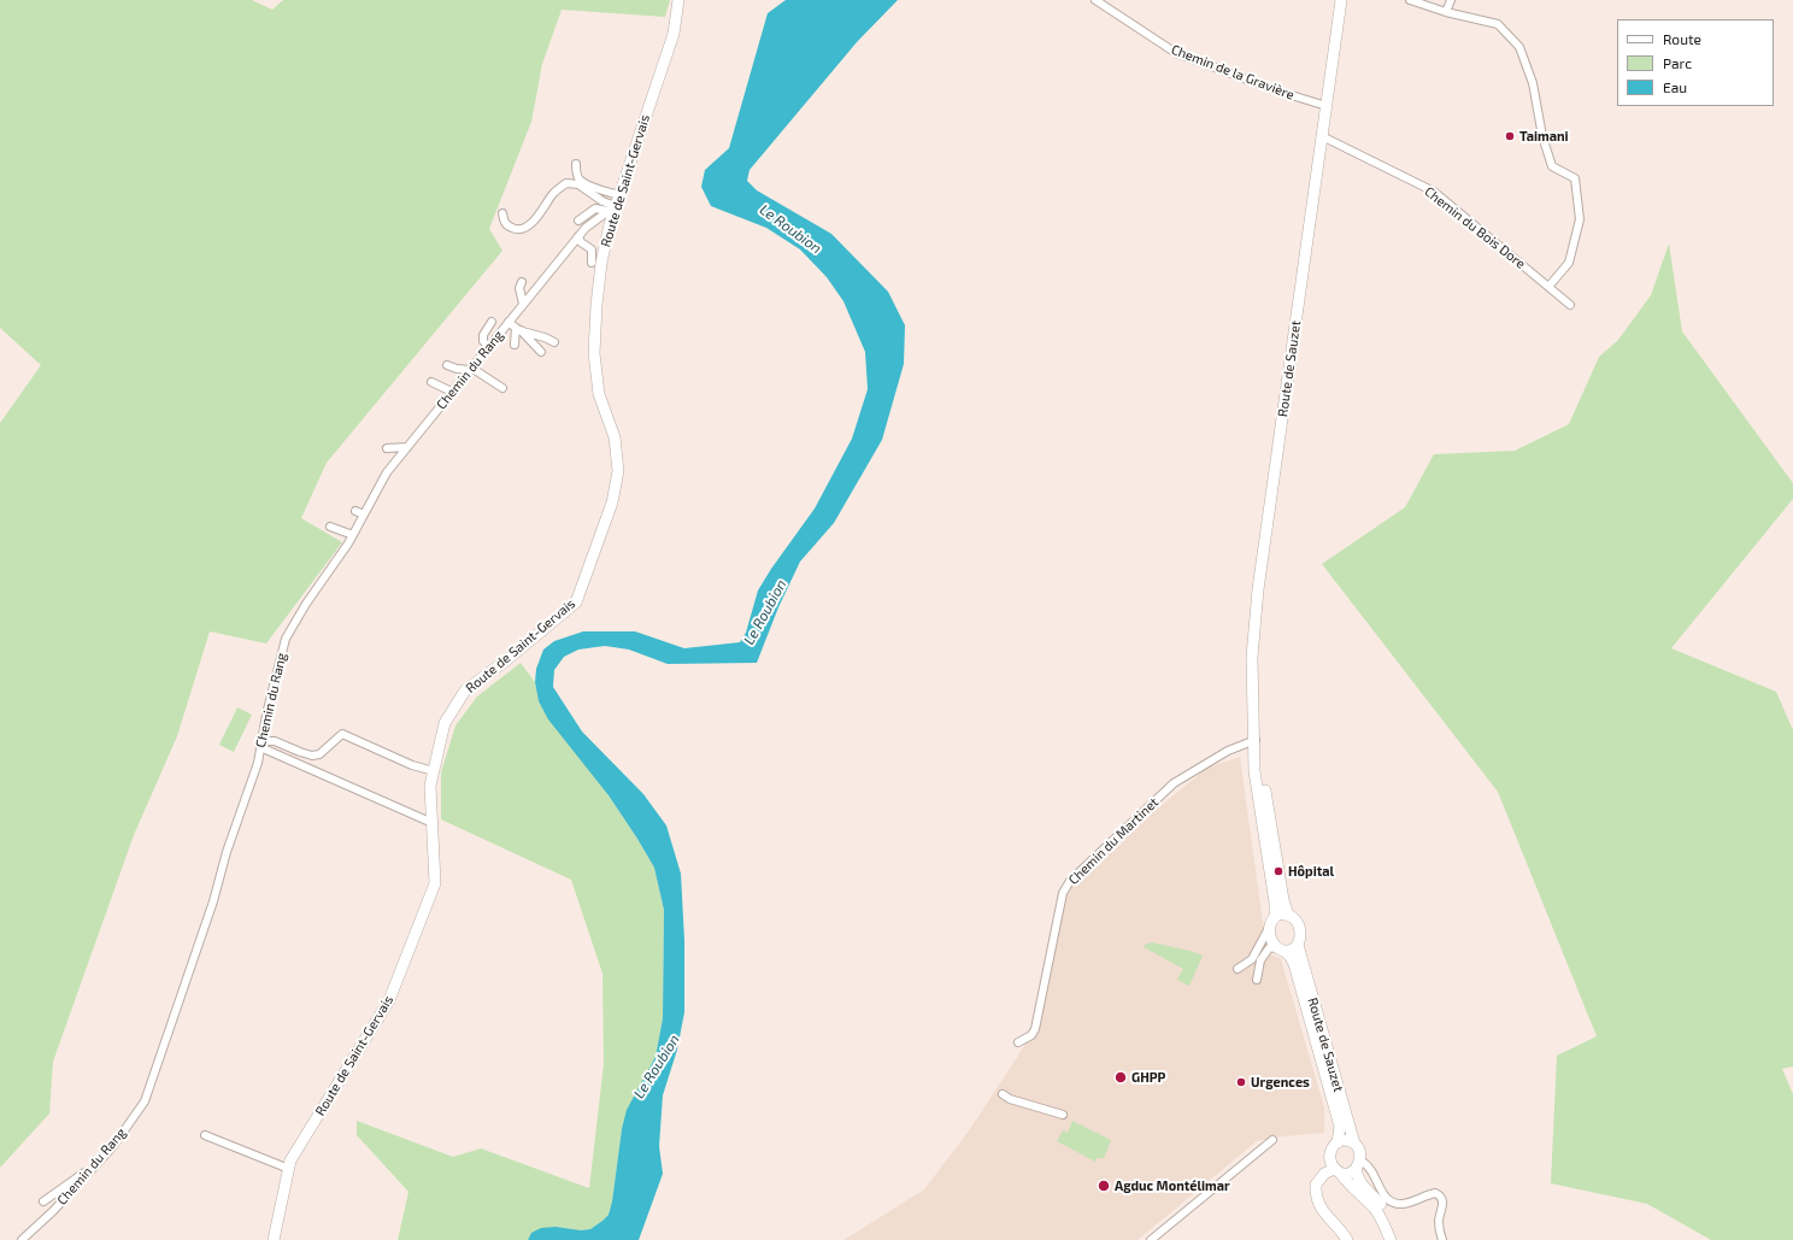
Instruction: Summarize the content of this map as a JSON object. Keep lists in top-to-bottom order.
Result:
{
  "streets": {
    "main road": ["Route de Saint-Gervais", "Route de Sauzet"],
    "street": [
      "Chemin de la Gravière",
      "Chemin du Bois Dore",
      "Chemin du Rang",
      "Chemin du Martinet"
    ]
  },
  "crossings": [
    ["Chemin de la Gravière", "Route de Sauzet"],
    ["Route de Saint-Gervais", "Chemin du Rang"],
    ["Chemin du Bois Dore", "Route de Sauzet"],
    ["Route de Sauzet", "Chemin du Martinet"]
  ],
  "water": ["Le Roubion"],
  "places": [
    "Taimani",
    "Hôpital",
    "GHPP",
    "Urgences",
    "Agduc Montélimar"
  ],
  "legend": ["Route", "Parc", "Eau"]
}
